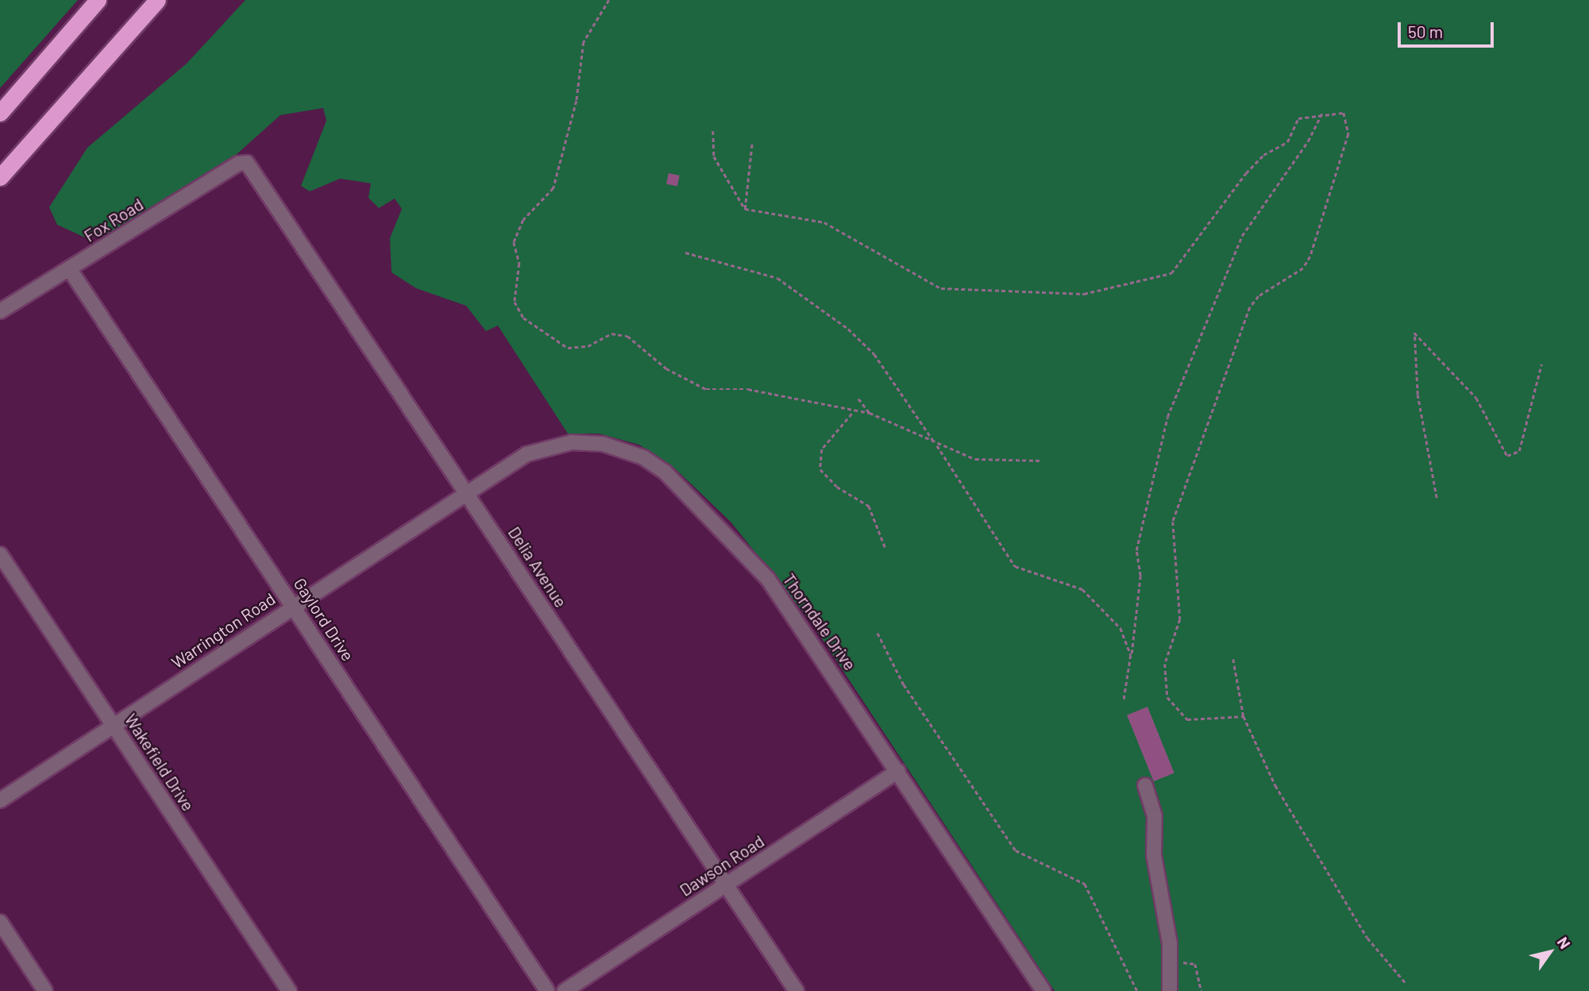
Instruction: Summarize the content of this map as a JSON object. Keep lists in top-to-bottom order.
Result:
{
  "streets": {
    "street": [
      "Fox Road",
      "Delia Avenue",
      "Gaylord Drive",
      "Thorndale Drive",
      "Warrington Road",
      "Wakefield Drive",
      "Dawson Road"
    ]
  },
  "crossings": [
    ["Fox Road", "Delia Avenue"],
    ["Fox Road", "Gaylord Drive"],
    ["Delia Avenue", "Thorndale Drive"],
    ["Delia Avenue", "Warrington Road"],
    ["Delia Avenue", "Dawson Road"],
    ["Gaylord Drive", "Warrington Road"],
    ["Thorndale Drive", "Warrington Road"],
    ["Thorndale Drive", "Dawson Road"],
    ["Warrington Road", "Wakefield Drive"]
  ],
  "scale_bar": "50 m",
  "north": "top right"
}
